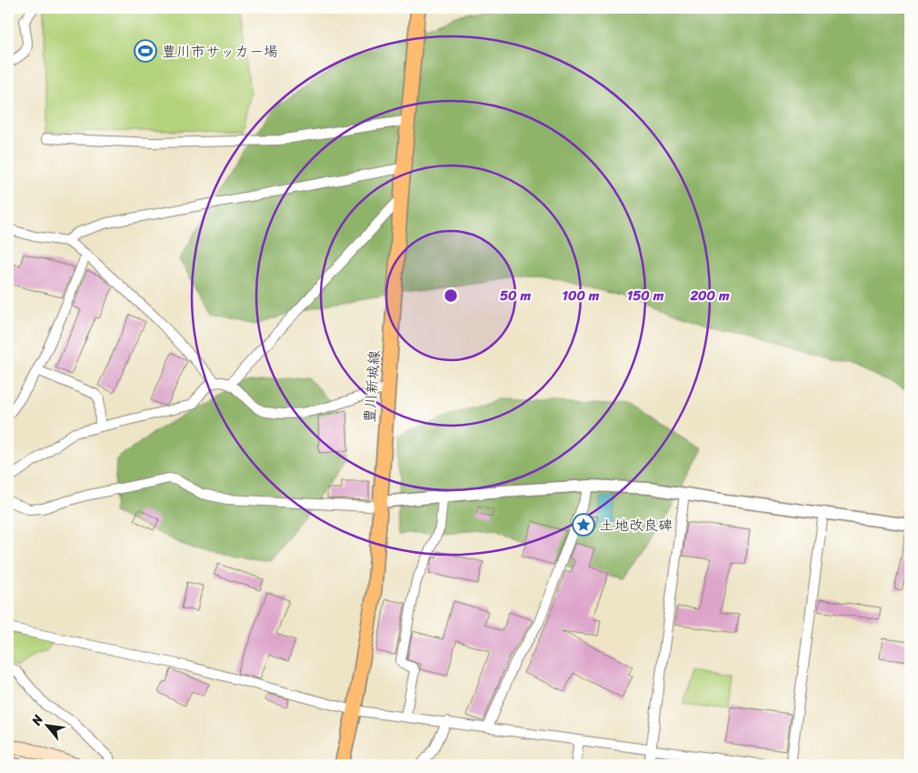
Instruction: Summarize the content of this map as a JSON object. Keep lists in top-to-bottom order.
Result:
{
  "streets": {
    "main road": ["豊川新城線"]
  },
  "places": {
    "sports": ["豊川市サッカー場"],
    "place": ["土地改良碑"]
  },
  "north": "top left",
  "rings": [
    "50 m",
    "100 m",
    "150 m",
    "200 m"
  ]
}
